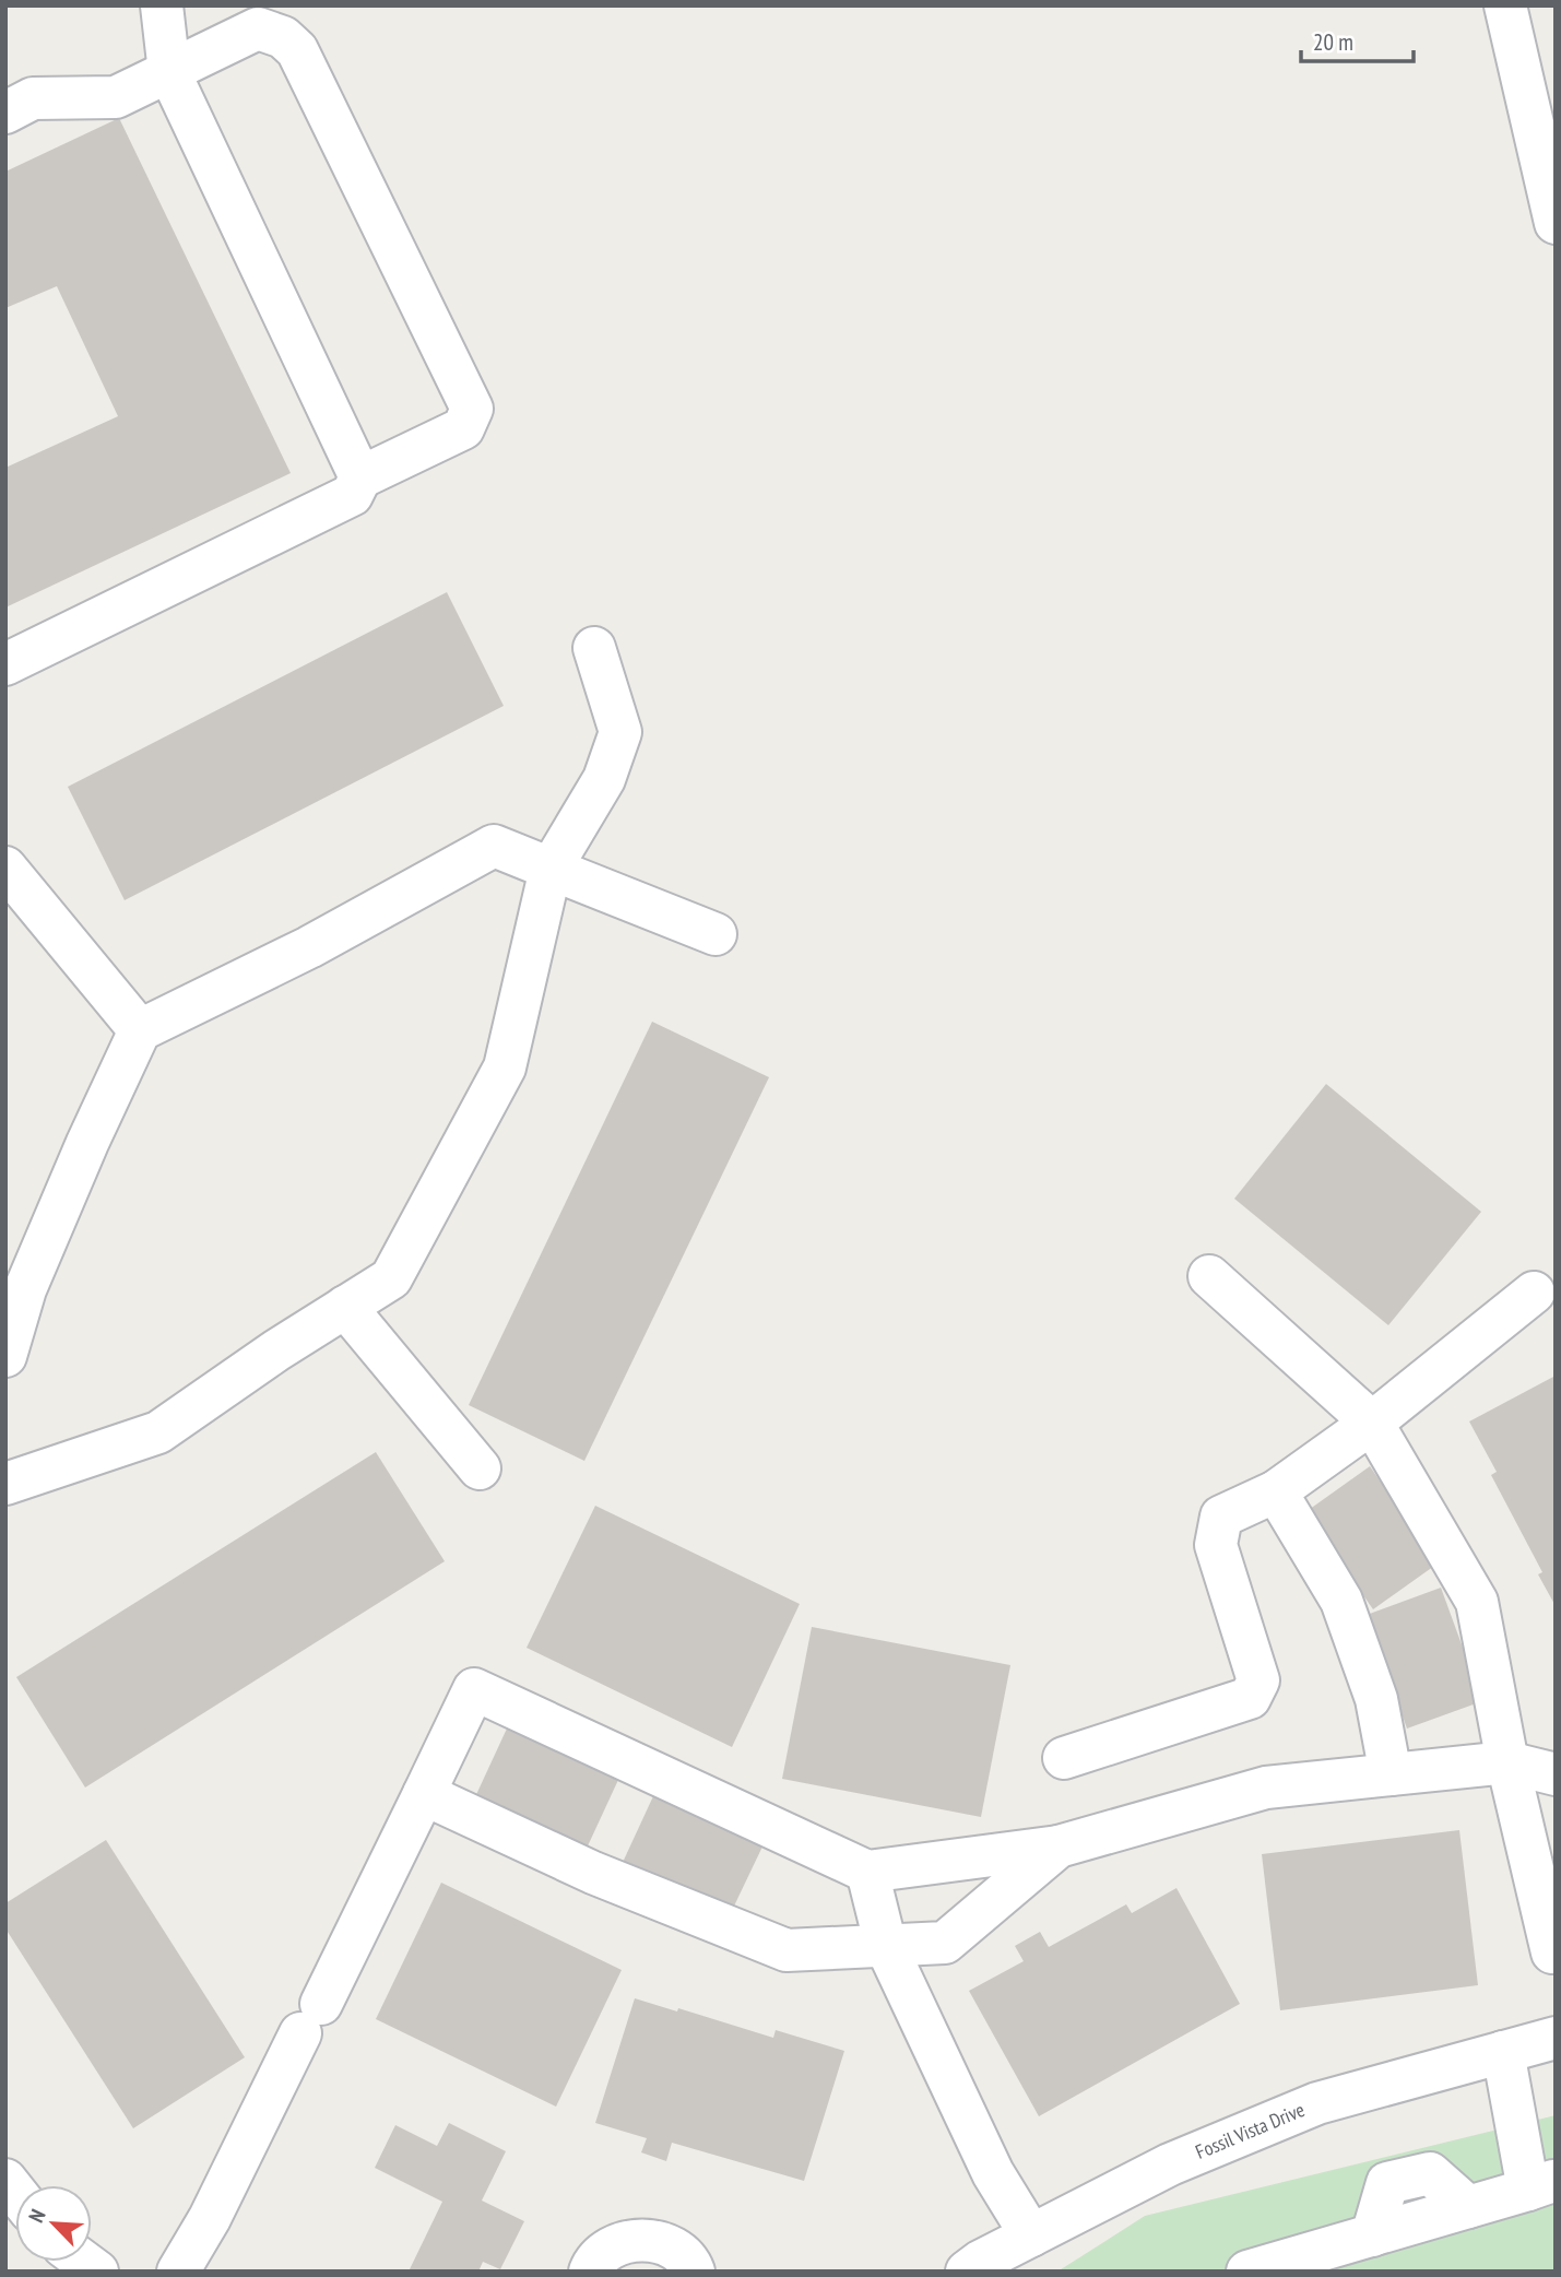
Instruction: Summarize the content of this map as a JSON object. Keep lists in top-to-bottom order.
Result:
{
  "streets": {
    "street": ["Fossil Vista Drive"]
  },
  "scale_bar": "20 m",
  "north": "top left"
}
